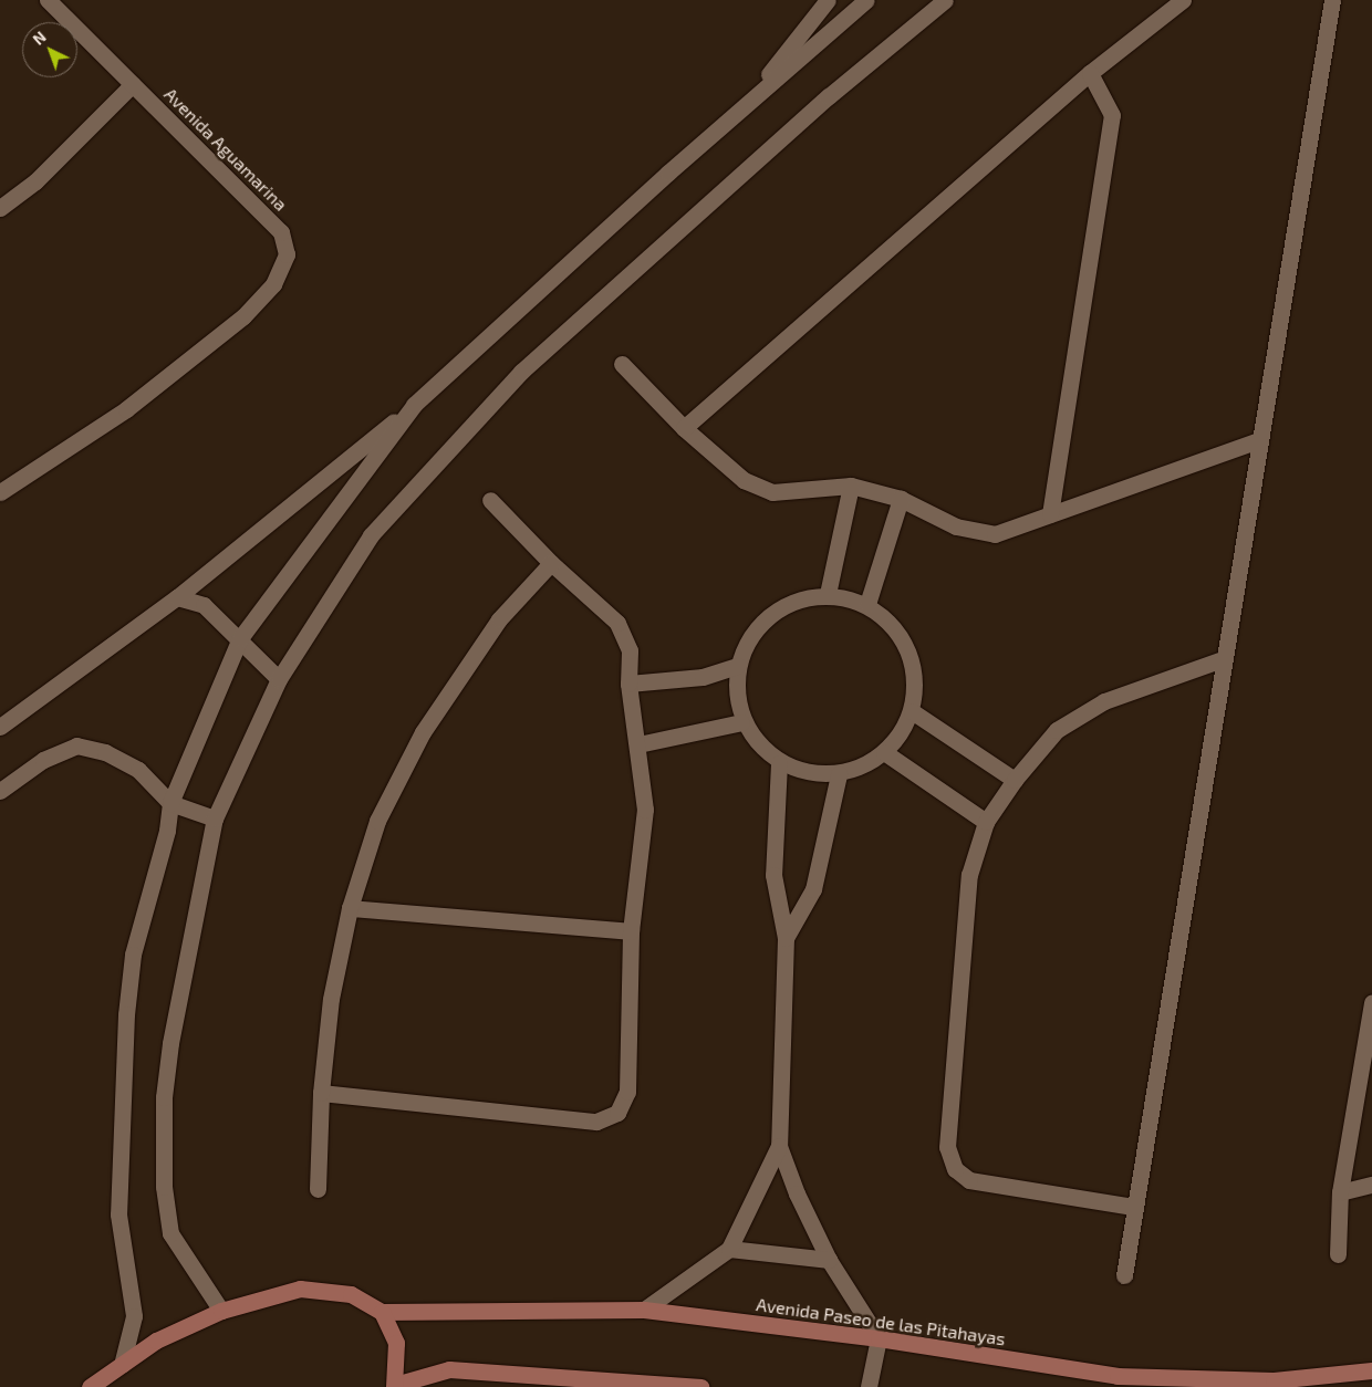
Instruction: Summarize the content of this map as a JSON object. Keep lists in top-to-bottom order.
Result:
{
  "streets": {
    "street": ["Avenida Aguamarina", "Avenida Paseo de las Pitahayas"]
  },
  "north": "top left"
}
